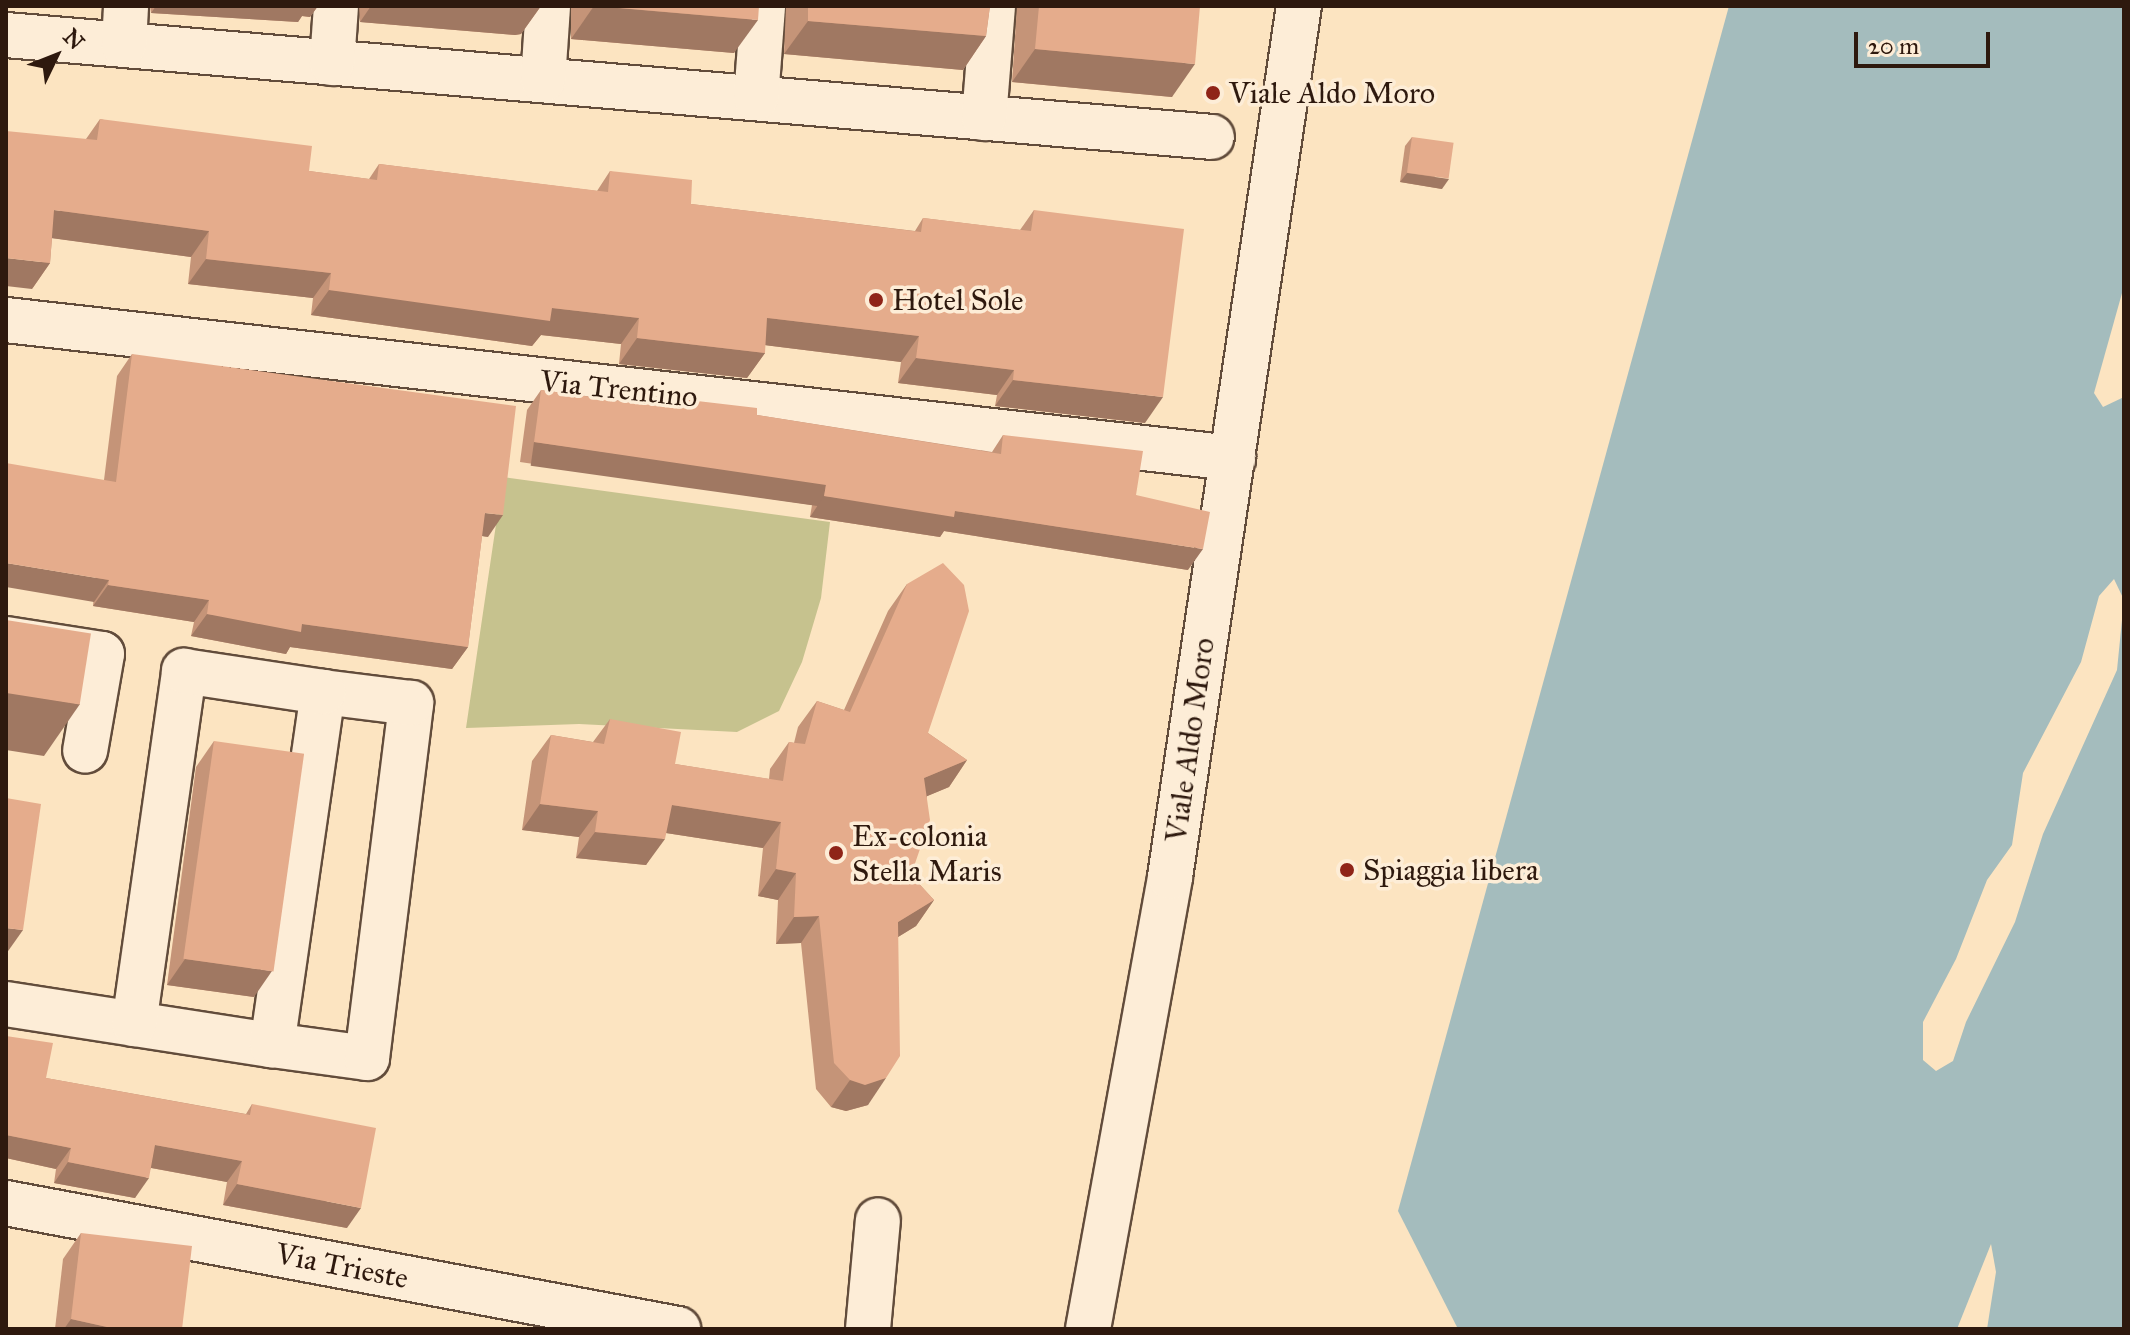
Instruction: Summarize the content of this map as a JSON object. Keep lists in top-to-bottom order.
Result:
{
  "streets": {
    "street": ["Via Trentino", "Viale Aldo Moro", "Via Trieste"]
  },
  "crossings": [
    ["Via Trentino", "Viale Aldo Moro"]
  ],
  "places": [
    "Viale Aldo Moro",
    "Hotel Sole",
    "Ex-colonia Stella Maris",
    "Spiaggia libera"
  ],
  "scale_bar": "20 m",
  "north": "top right"
}
